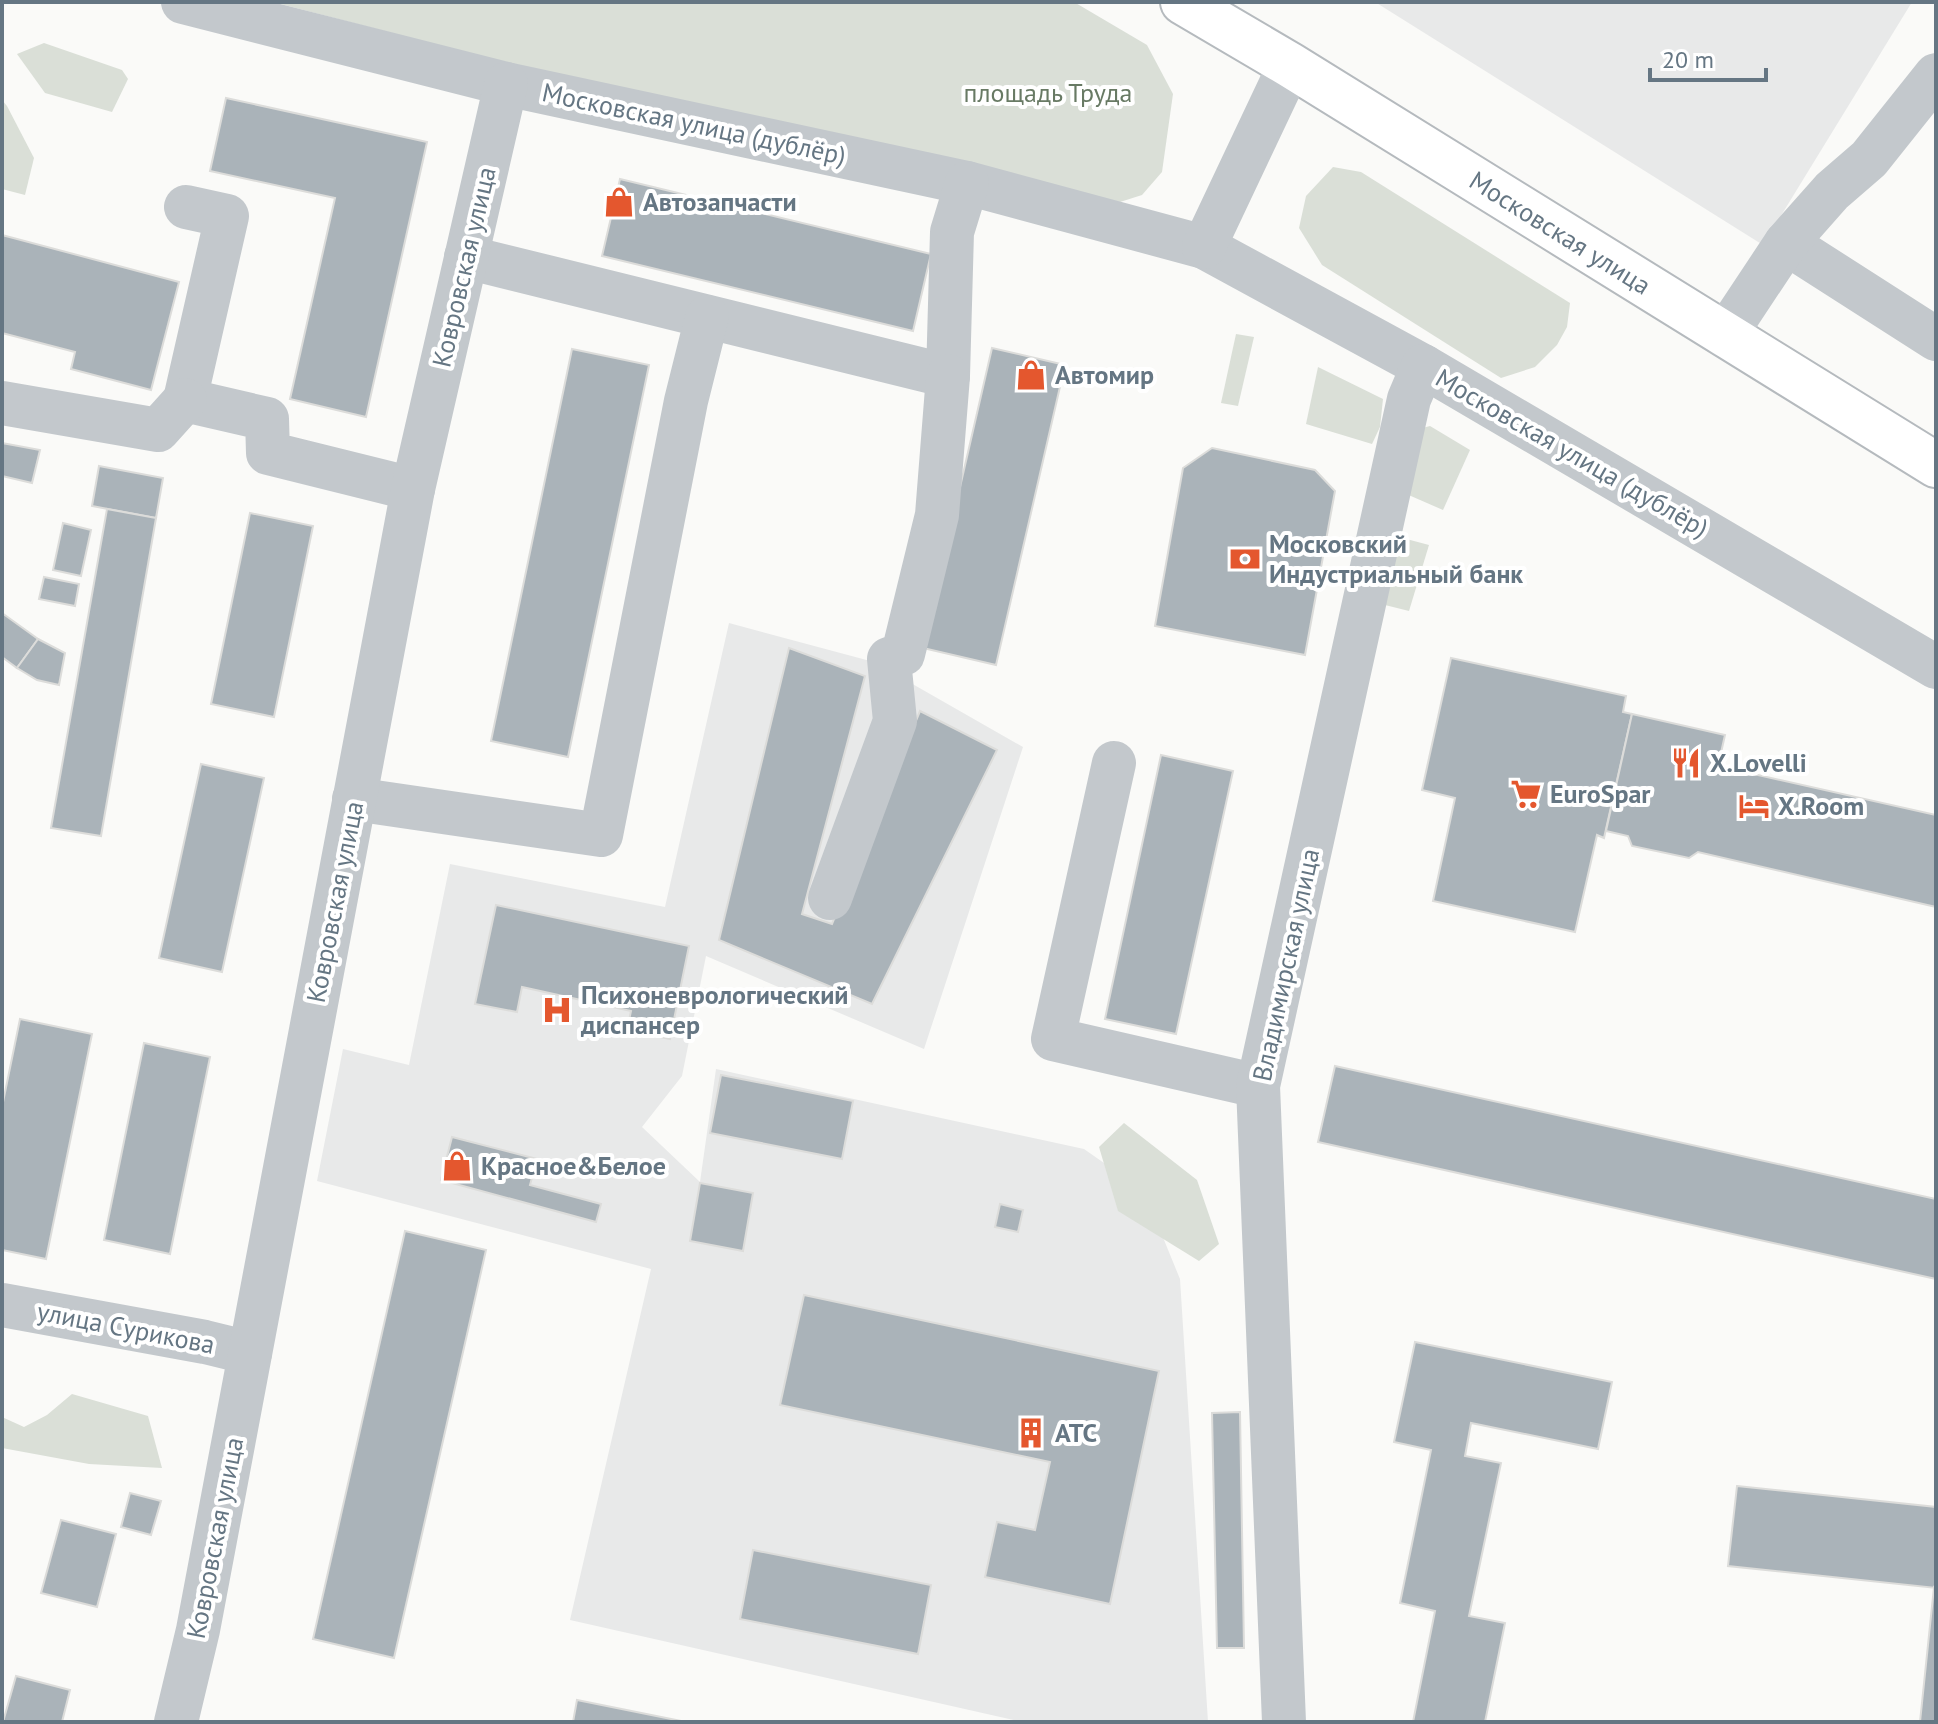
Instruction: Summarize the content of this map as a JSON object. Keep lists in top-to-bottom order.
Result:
{
  "streets": {
    "main road": ["Московская улица"],
    "street": [
      "Московская улица (дублёр)",
      "Ковровская улица",
      "Владимирская улица",
      "улица Сурикова"
    ]
  },
  "crossings": [
    ["Московская улица (дублёр)", "Ковровская улица"],
    ["Московская улица (дублёр)", "Владимирская улица"],
    ["Ковровская улица", "улица Сурикова"]
  ],
  "parks": ["площадь Труда"],
  "places": {
    "shop": ["Автозапчасти", "Автомир", "Красное&Белое"],
    "bank": ["Московский Индустриальный банк"],
    "restaurant": ["X.Lovelli"],
    "supermarket": ["EuroSpar"],
    "hotel": ["Х.Room"],
    "hospital": ["Психоневрологический диспансер"],
    "building": ["АТС"]
  },
  "scale_bar": "20 m"
}
